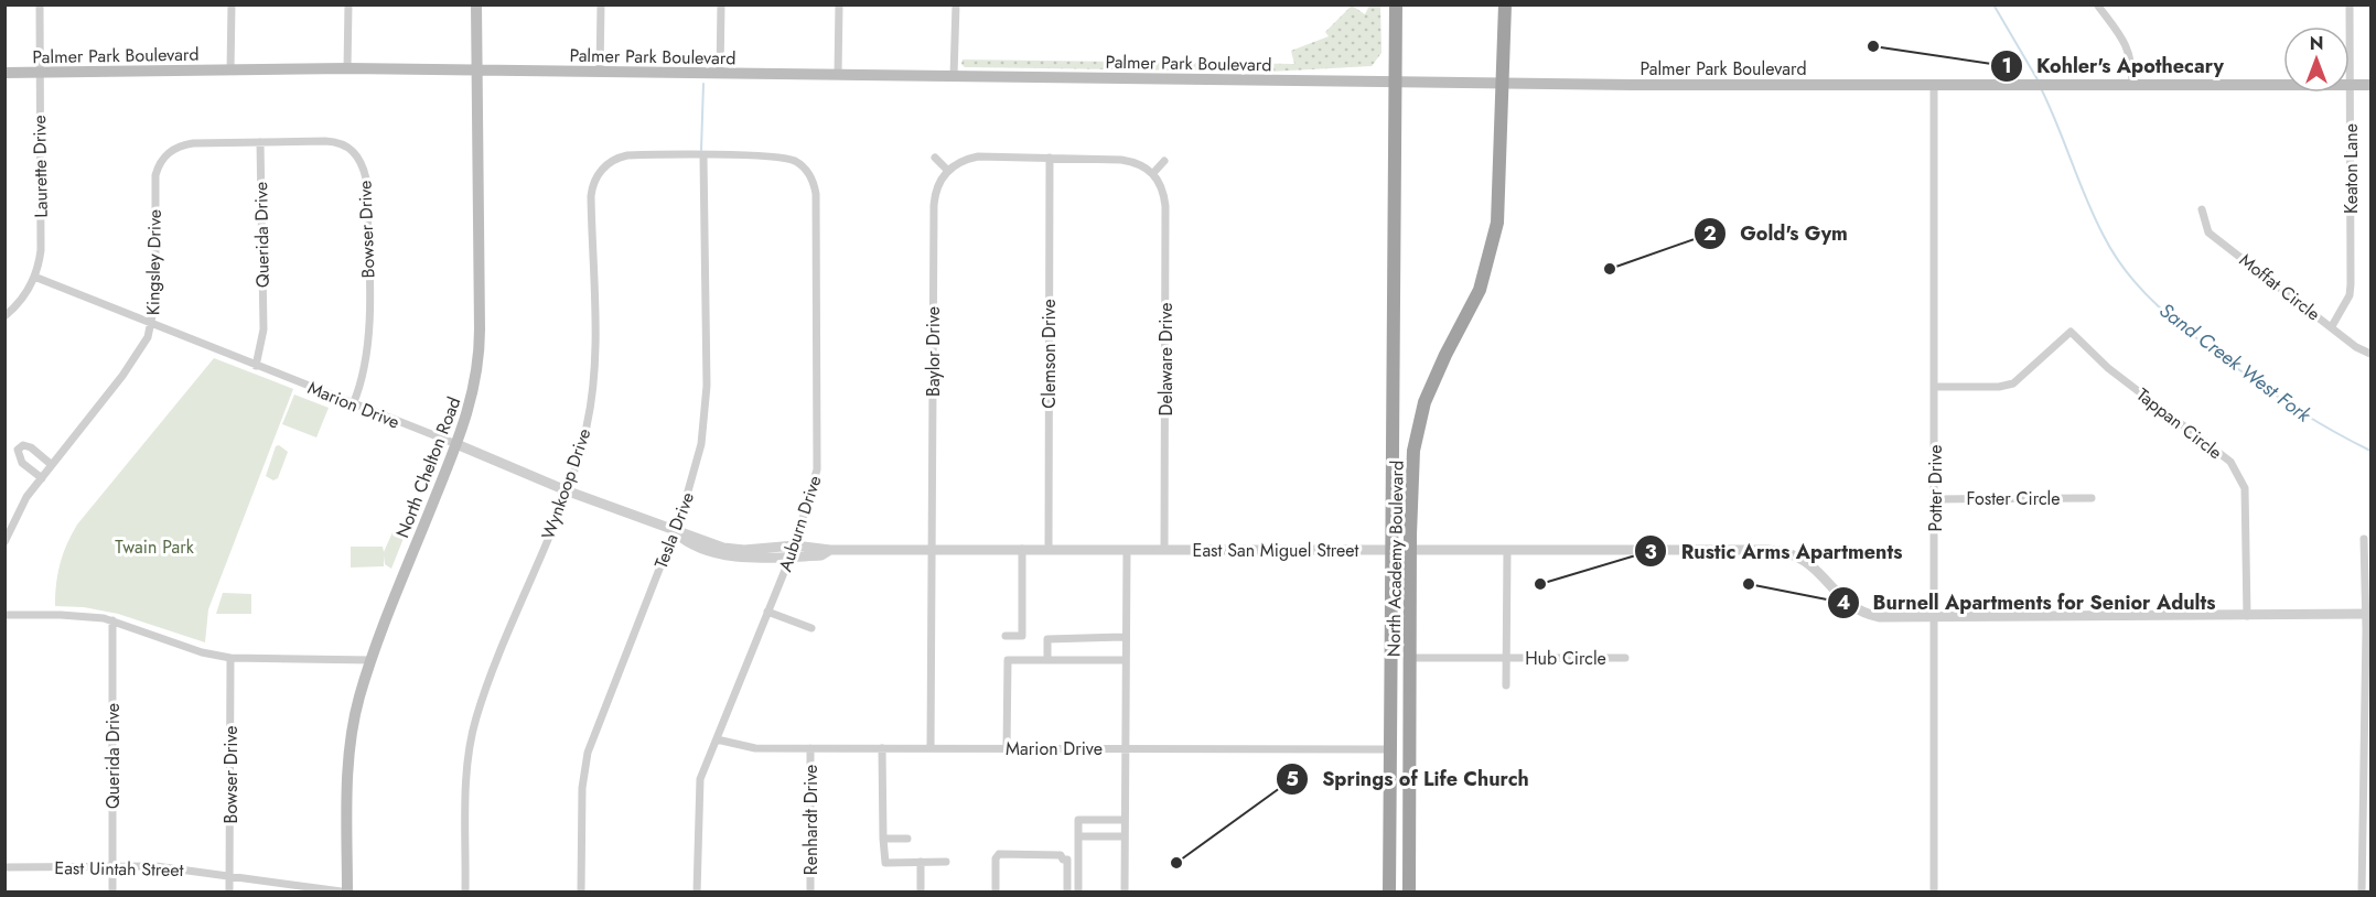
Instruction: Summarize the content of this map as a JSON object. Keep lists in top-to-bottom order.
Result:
{
  "streets": {
    "highway": ["North Academy Boulevard"],
    "main road": ["Palmer Park Boulevard", "North Chelton Road"],
    "street": [
      "Laurette Drive",
      "Keaton Lane",
      "Bowser Drive",
      "Querida Drive",
      "Kingsley Drive",
      "Moffat Circle",
      "Baylor Drive",
      "Clemson Drive",
      "Delaware Drive",
      "Marion Drive",
      "Tappan Circle",
      "Wynkoop Drive",
      "Potter Drive",
      "Foster Circle",
      "Auburn Drive",
      "Tesla Drive",
      "East San Miguel Street",
      "Hub Circle",
      "Renhardt Drive",
      "East Uintah Street"
    ]
  },
  "crossings": [
    ["Palmer Park Boulevard", "Laurette Drive"],
    ["Palmer Park Boulevard", "Keaton Lane"],
    ["Palmer Park Boulevard", "North Chelton Road"],
    ["Palmer Park Boulevard", "Potter Drive"],
    ["Palmer Park Boulevard", "North Academy Boulevard"],
    ["Laurette Drive", "Marion Drive"],
    ["Keaton Lane", "Moffat Circle"],
    ["Bowser Drive", "Querida Drive"],
    ["Bowser Drive", "Kingsley Drive"],
    ["Bowser Drive", "Marion Drive"],
    ["Bowser Drive", "East Uintah Street"],
    ["Querida Drive", "Kingsley Drive"],
    ["Querida Drive", "Marion Drive"],
    ["Querida Drive", "East Uintah Street"],
    ["Kingsley Drive", "Marion Drive"],
    ["Baylor Drive", "Marion Drive"],
    ["Baylor Drive", "East San Miguel Street"],
    ["Clemson Drive", "East San Miguel Street"],
    ["Delaware Drive", "East San Miguel Street"],
    ["Marion Drive", "North Chelton Road"],
    ["Marion Drive", "Wynkoop Drive"],
    ["Marion Drive", "Auburn Drive"],
    ["Marion Drive", "Tesla Drive"],
    ["Marion Drive", "East San Miguel Street"],
    ["Marion Drive", "North Academy Boulevard"],
    ["Marion Drive", "Renhardt Drive"],
    ["Tappan Circle", "Potter Drive"],
    ["Tappan Circle", "East San Miguel Street"],
    ["North Chelton Road", "East Uintah Street"],
    ["Wynkoop Drive", "Auburn Drive"],
    ["Wynkoop Drive", "Tesla Drive"],
    ["Potter Drive", "Foster Circle"],
    ["Potter Drive", "East San Miguel Street"],
    ["Auburn Drive", "Tesla Drive"],
    ["Auburn Drive", "East San Miguel Street"],
    ["East San Miguel Street", "North Academy Boulevard"],
    ["East San Miguel Street", "Hub Circle"],
    ["North Academy Boulevard", "Hub Circle"]
  ],
  "water": ["Sand Creek West Fork"],
  "parks": ["Twain Park"],
  "places": [
    "Kohler's Apothecary",
    "Gold's Gym",
    "Rustic Arms Apartments",
    "Burnell Apartments for Senior Adults",
    "Springs of Life Church"
  ],
  "north": "top"
}
